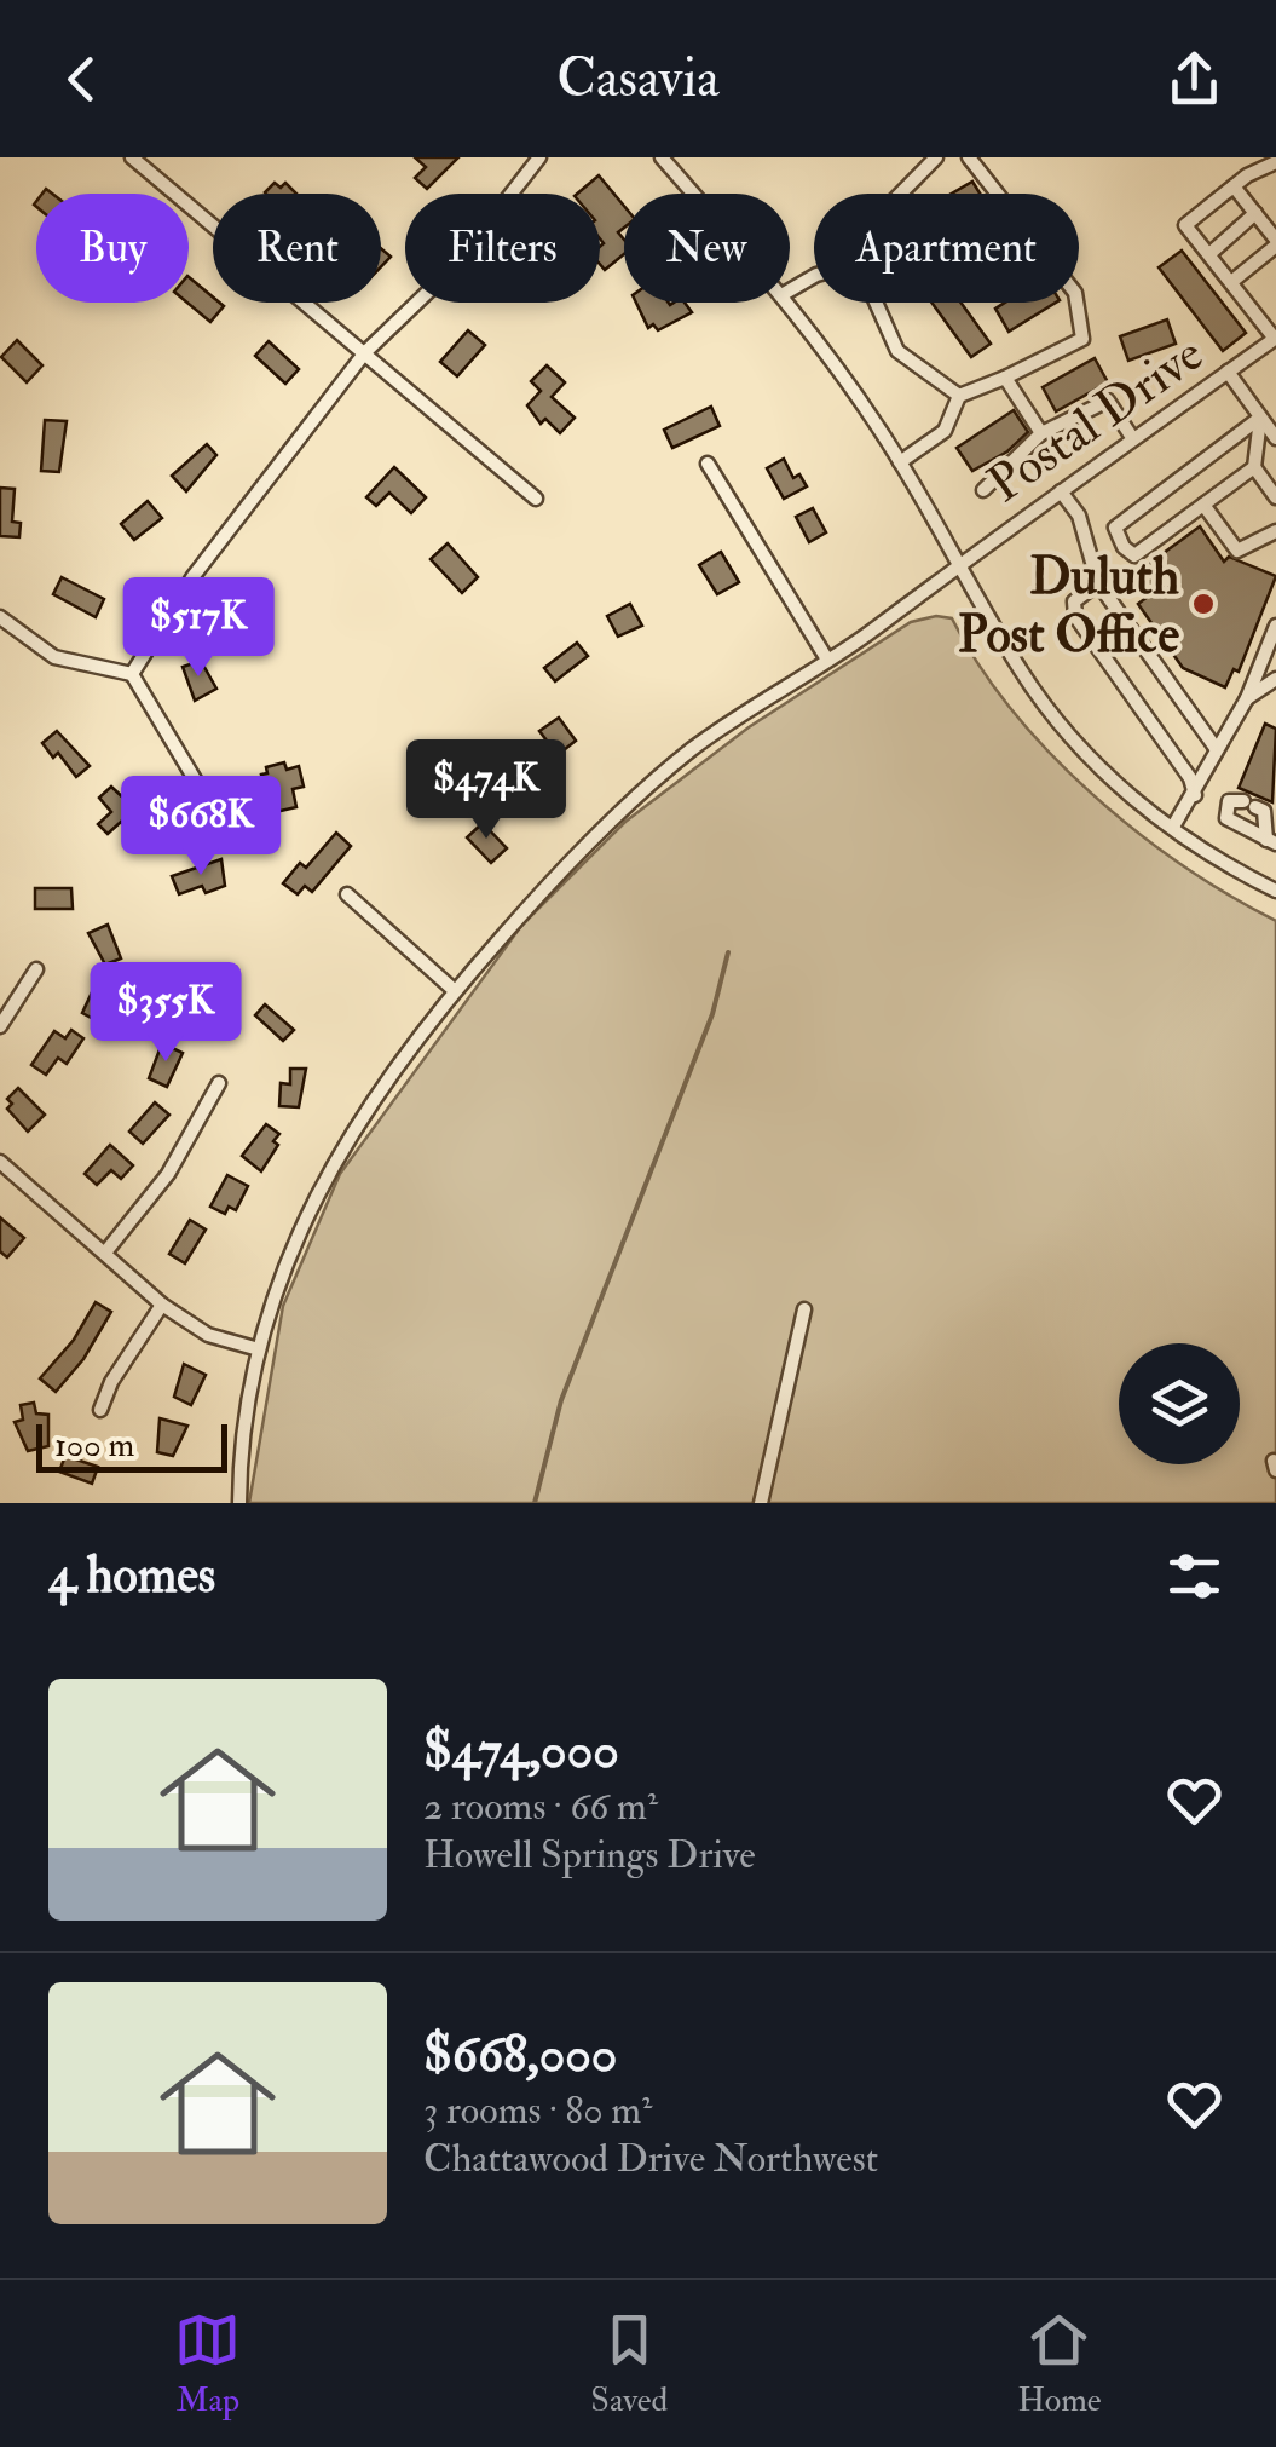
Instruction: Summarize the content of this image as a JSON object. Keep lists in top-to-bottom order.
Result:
{
  "streets": {
    "street": ["Postal Drive"]
  },
  "places": ["Duluth Post Office"],
  "scale_bar": "100 m",
  "page": {
    "header": "Casavia",
    "chip": [
      "Buy",
      "Rent",
      "Filters",
      "New",
      "Apartment"
    ],
    "price": [
      "$517K",
      "$474K",
      "$668K",
      "$355K"
    ],
    "scale": "100 m",
    "heading": "4 homes",
    "list": [
      {
        "name": "$474,000",
        "note": "2 rooms · 66 m² · Howell Springs Drive"
      },
      {
        "name": "$668,000",
        "note": "3 rooms · 80 m² · Chattawood Drive Northwest"
      }
    ],
    "tabs": ["Map", "Saved", "Home"]
  }
}
